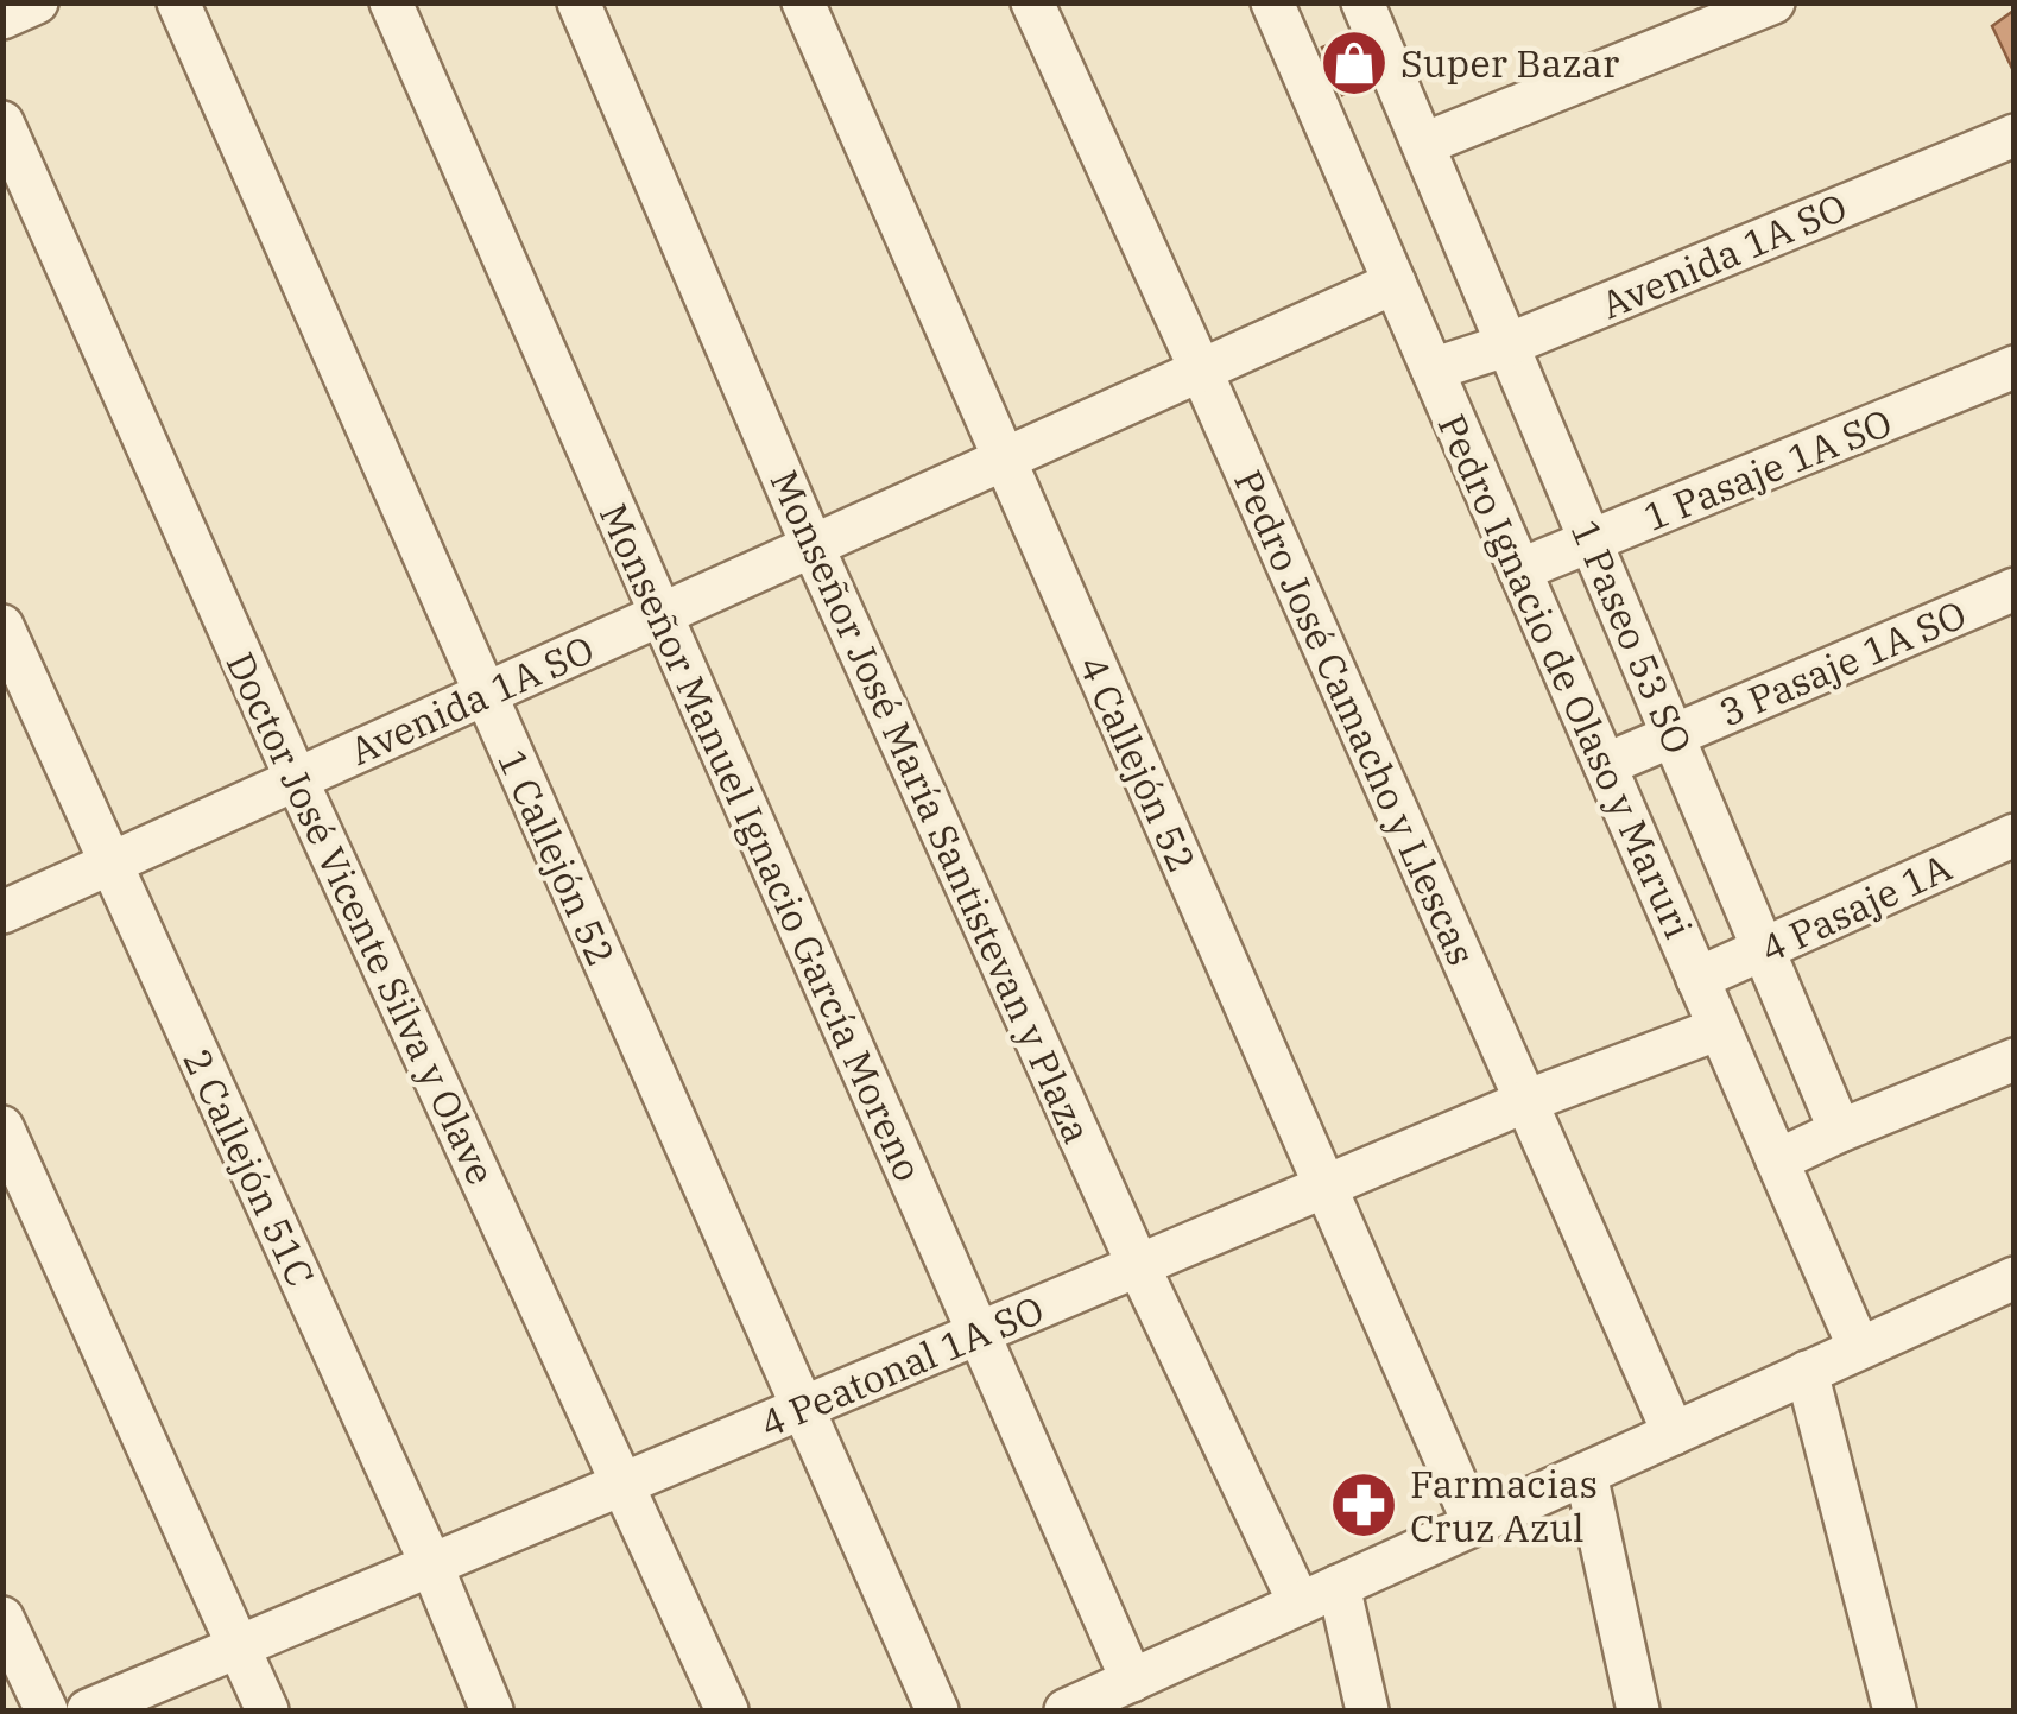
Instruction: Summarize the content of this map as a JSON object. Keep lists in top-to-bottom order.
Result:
{
  "streets": {
    "street": [
      "Avenida 1A SO",
      "1 Pasaje 1A SO",
      "1 Paseo 53 SO",
      "3 Pasaje 1A SO",
      "Pedro Ignacio de Olaso y Maruri",
      "Pedro José Camacho y Llescas",
      "4 Callejón 52",
      "Monseñor José María Santistevan y Plaza",
      "Monseñor Manuel Ignacio García Moreno",
      "1 Callejón 52",
      "4 Pasaje 1A",
      "Doctor José Vicente Silva y Olave",
      "2 Callejón 51C",
      "4 Peatonal 1A SO"
    ]
  },
  "crossings": [
    ["Avenida 1A SO", "1 Paseo 53 SO"],
    ["Avenida 1A SO", "Pedro Ignacio de Olaso y Maruri"],
    ["Avenida 1A SO", "Pedro José Camacho y Llescas"],
    ["Avenida 1A SO", "4 Callejón 52"],
    ["Avenida 1A SO", "Monseñor José María Santistevan y Plaza"],
    ["Avenida 1A SO", "Monseñor Manuel Ignacio García Moreno"],
    ["Avenida 1A SO", "1 Callejón 52"],
    ["Avenida 1A SO", "Doctor José Vicente Silva y Olave"],
    ["Avenida 1A SO", "2 Callejón 51C"],
    ["1 Pasaje 1A SO", "1 Paseo 53 SO"],
    ["1 Pasaje 1A SO", "Pedro Ignacio de Olaso y Maruri"],
    ["1 Paseo 53 SO", "3 Pasaje 1A SO"],
    ["1 Paseo 53 SO", "4 Pasaje 1A"],
    ["3 Pasaje 1A SO", "Pedro Ignacio de Olaso y Maruri"],
    ["Pedro Ignacio de Olaso y Maruri", "4 Pasaje 1A"],
    ["Pedro Ignacio de Olaso y Maruri", "4 Peatonal 1A SO"],
    ["Pedro José Camacho y Llescas", "4 Peatonal 1A SO"],
    ["4 Callejón 52", "4 Peatonal 1A SO"],
    ["Monseñor José María Santistevan y Plaza", "4 Peatonal 1A SO"],
    ["Monseñor Manuel Ignacio García Moreno", "4 Peatonal 1A SO"],
    ["1 Callejón 52", "4 Peatonal 1A SO"],
    ["Doctor José Vicente Silva y Olave", "4 Peatonal 1A SO"],
    ["2 Callejón 51C", "4 Peatonal 1A SO"]
  ],
  "places": {
    "shop": ["Super Bazar"],
    "pharmacy": ["Farmacias Cruz Azul"]
  }
}
